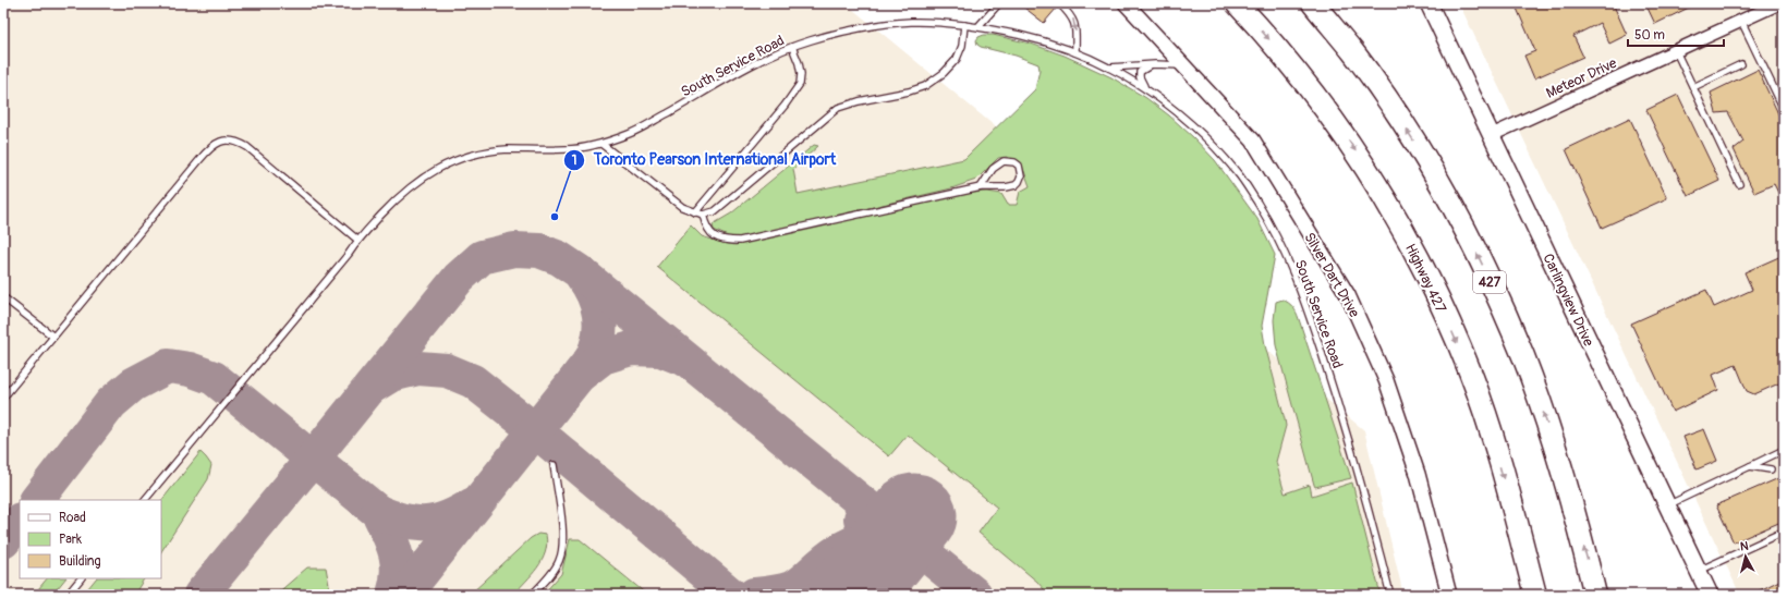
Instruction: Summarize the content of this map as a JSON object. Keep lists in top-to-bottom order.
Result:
{
  "streets": {
    "highway": ["Highway 427", "427"],
    "main road": ["Carlingview Drive"],
    "street": ["Meteor Drive", "Silver Dart Drive"],
    "lane": ["South Service Road"]
  },
  "crossings": [
    ["Meteor Drive", "Carlingview Drive"]
  ],
  "places": ["Toronto Pearson International Airport"],
  "legend": ["Road", "Park", "Building"],
  "scale_bar": "50 m",
  "north": "top"
}
